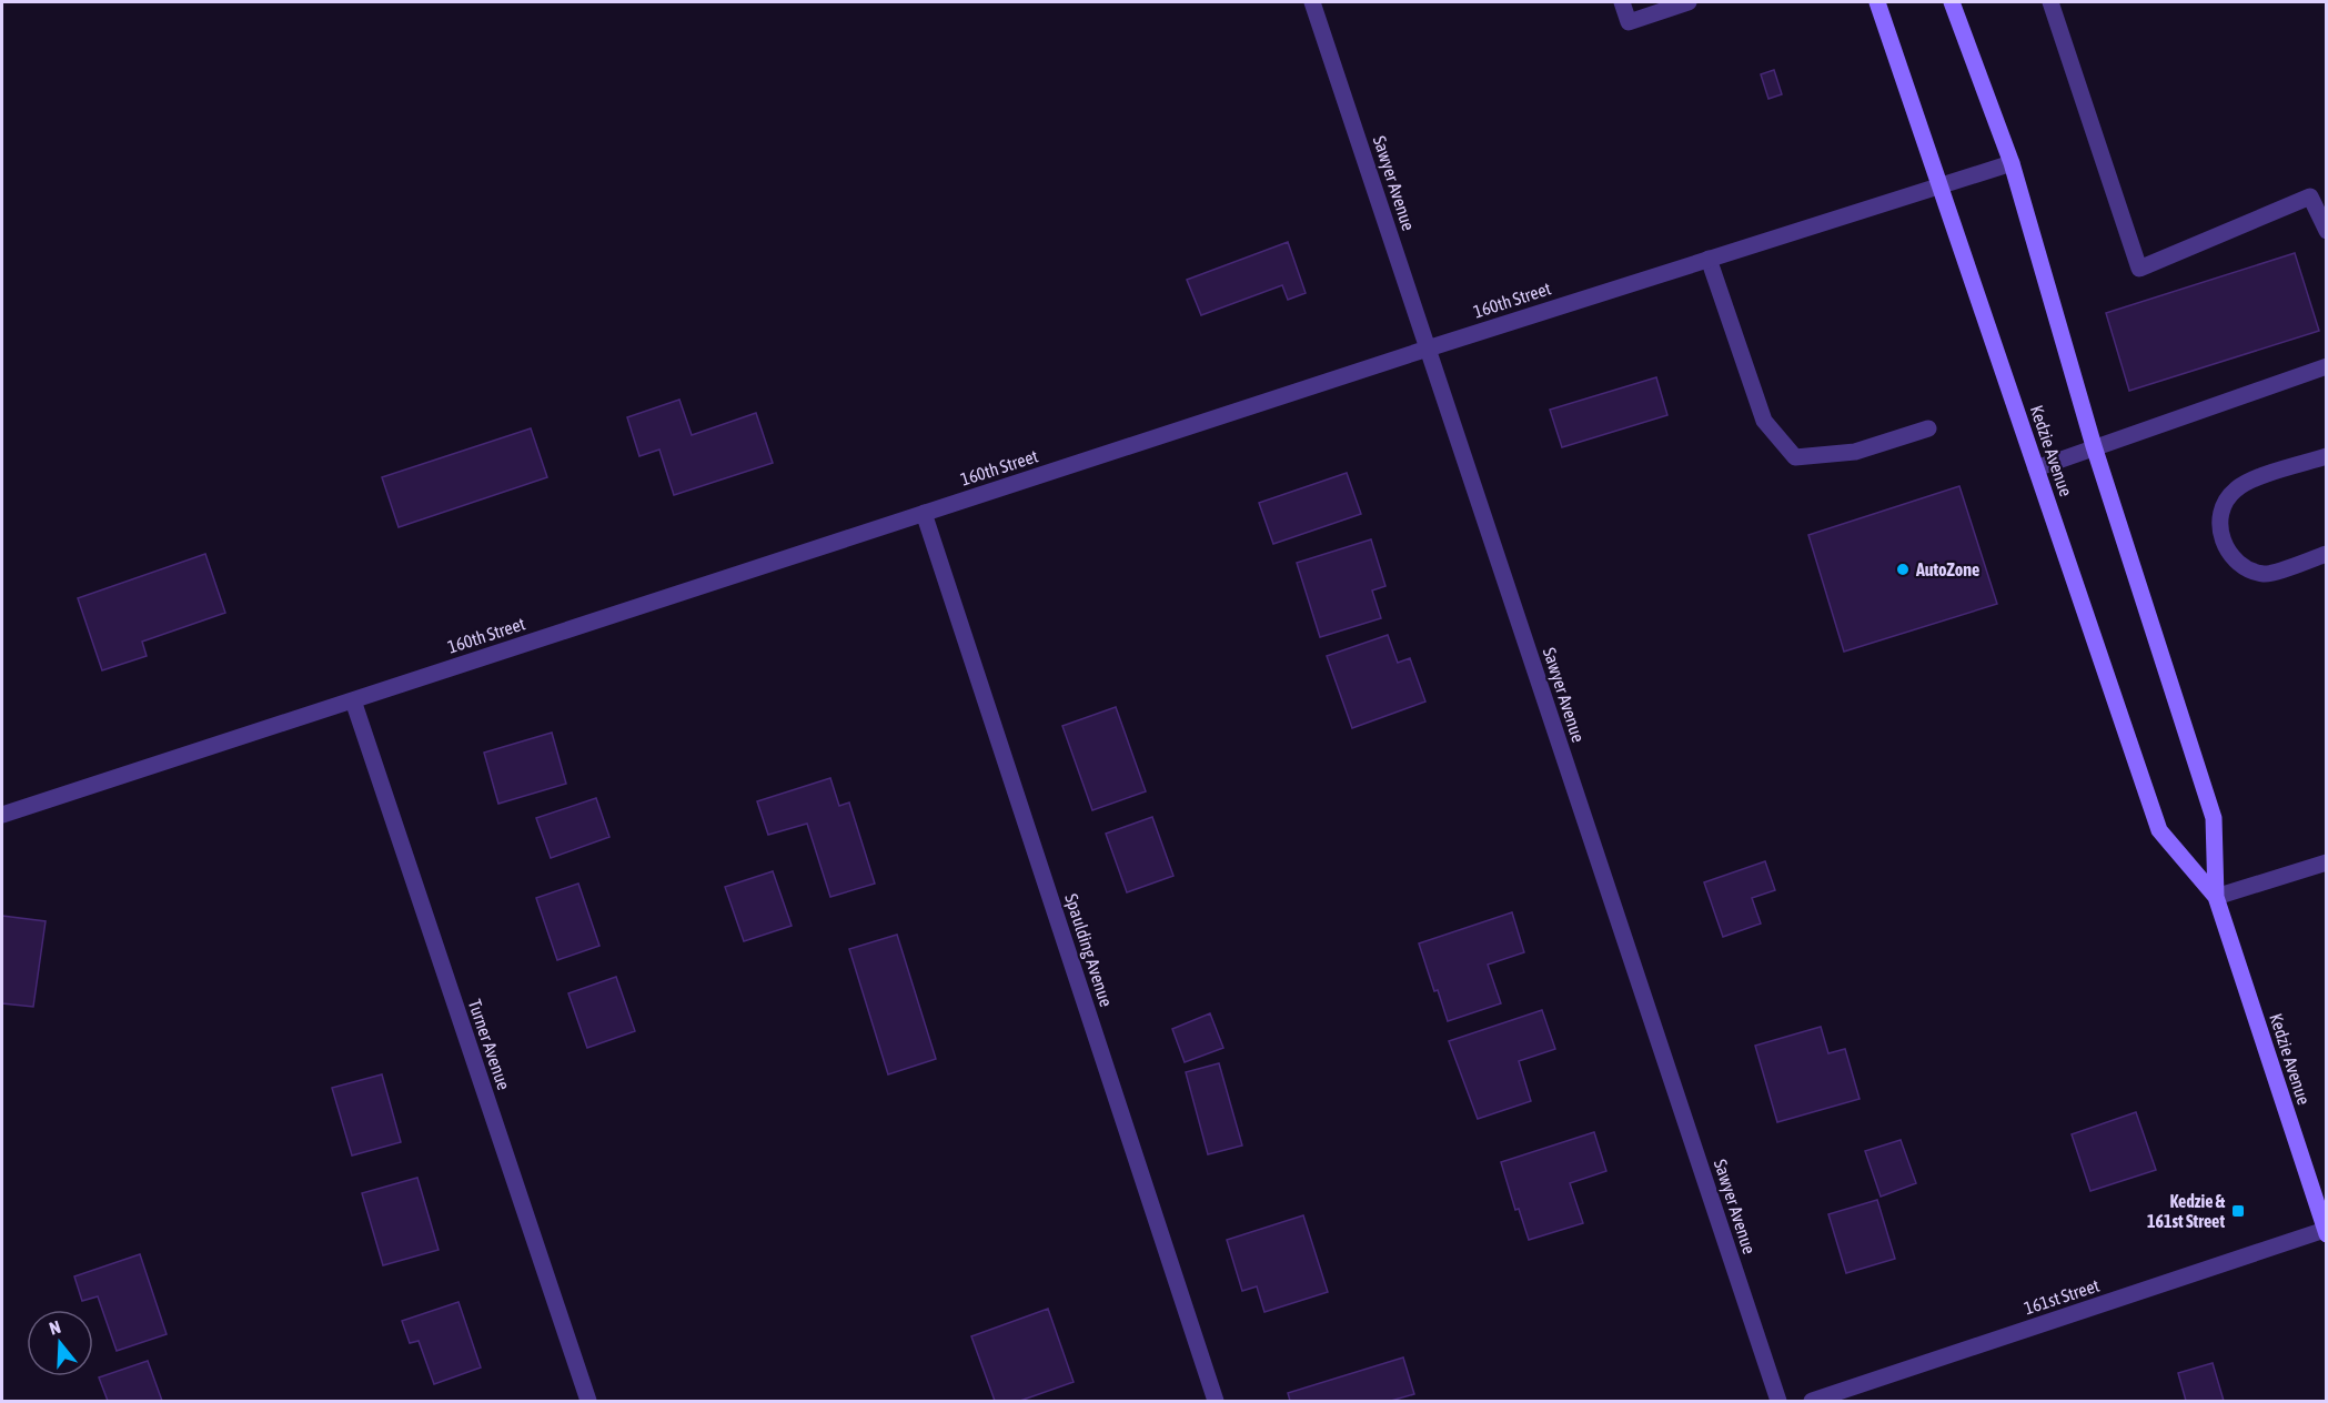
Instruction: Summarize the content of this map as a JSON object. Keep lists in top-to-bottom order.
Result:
{
  "streets": {
    "main road": ["Kedzie Avenue"],
    "street": [
      "Sawyer Avenue",
      "160th Street",
      "Spaulding Avenue",
      "Turner Avenue",
      "161st Street"
    ]
  },
  "crossings": [
    ["Sawyer Avenue", "160th Street"],
    ["160th Street", "Kedzie Avenue"],
    ["160th Street", "Spaulding Avenue"],
    ["160th Street", "Turner Avenue"],
    ["Kedzie Avenue", "161st Street"]
  ],
  "places": {
    "other": ["AutoZone"],
    "transit": ["Kedzie & 161st Street"]
  },
  "north": "top"
}
